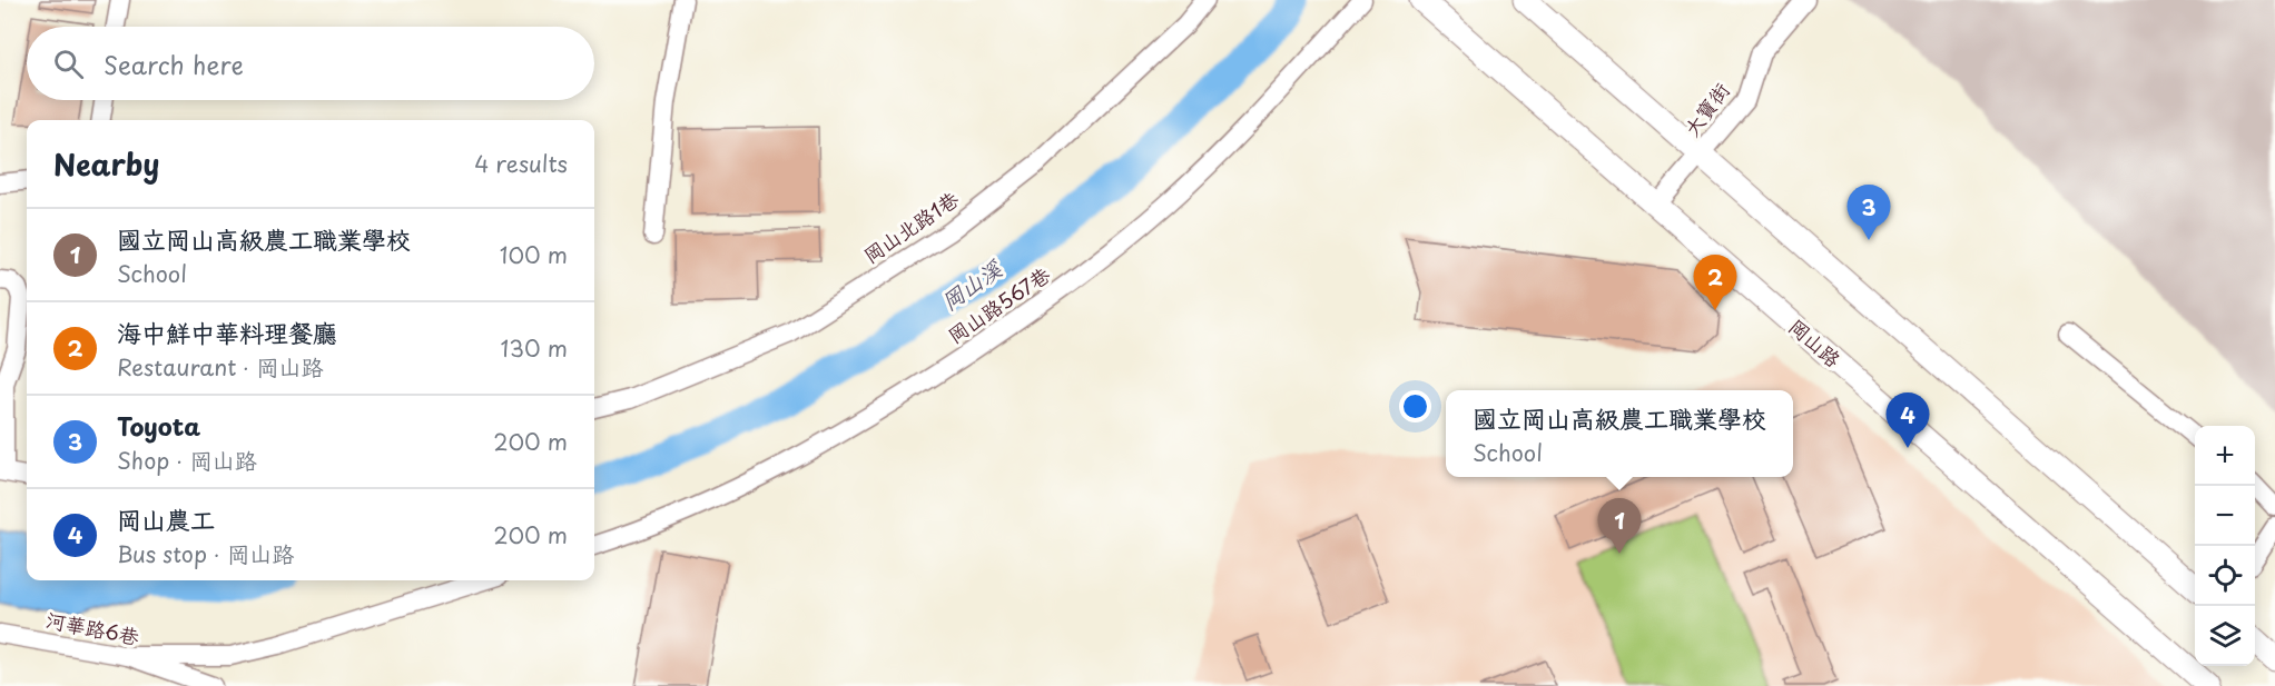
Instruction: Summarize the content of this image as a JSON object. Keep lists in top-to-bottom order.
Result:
{
  "streets": {
    "main road": ["岡山路"],
    "street": [
      "大寶街",
      "岡山北路1巷",
      "岡山路567巷",
      "河華路6巷"
    ]
  },
  "crossings": [
    ["大寶街", "岡山路"]
  ],
  "water": ["岡山溪"],
  "page": {
    "search": "Search here",
    "heading": ["Nearby", "4 results"],
    "pins": [
      "3",
      "2",
      "4",
      "1"
    ],
    "list": [
      {
        "mark": "1",
        "name": "國立岡山高級農工職業學校",
        "note": "School",
        "value": "100 m"
      },
      {
        "mark": "2",
        "name": "海中鮮中華料理餐廳",
        "note": "Restaurant · 岡山路",
        "value": "130 m"
      },
      {
        "mark": "3",
        "name": "Toyota",
        "note": "Shop · 岡山路",
        "value": "200 m"
      },
      {
        "mark": "4",
        "name": "岡山農工",
        "note": "Bus stop · 岡山路",
        "value": "200 m"
      }
    ],
    "popup": ["國立岡山高級農工職業學校", "School"],
    "map_buttons": ["+", "−"]
  }
}
